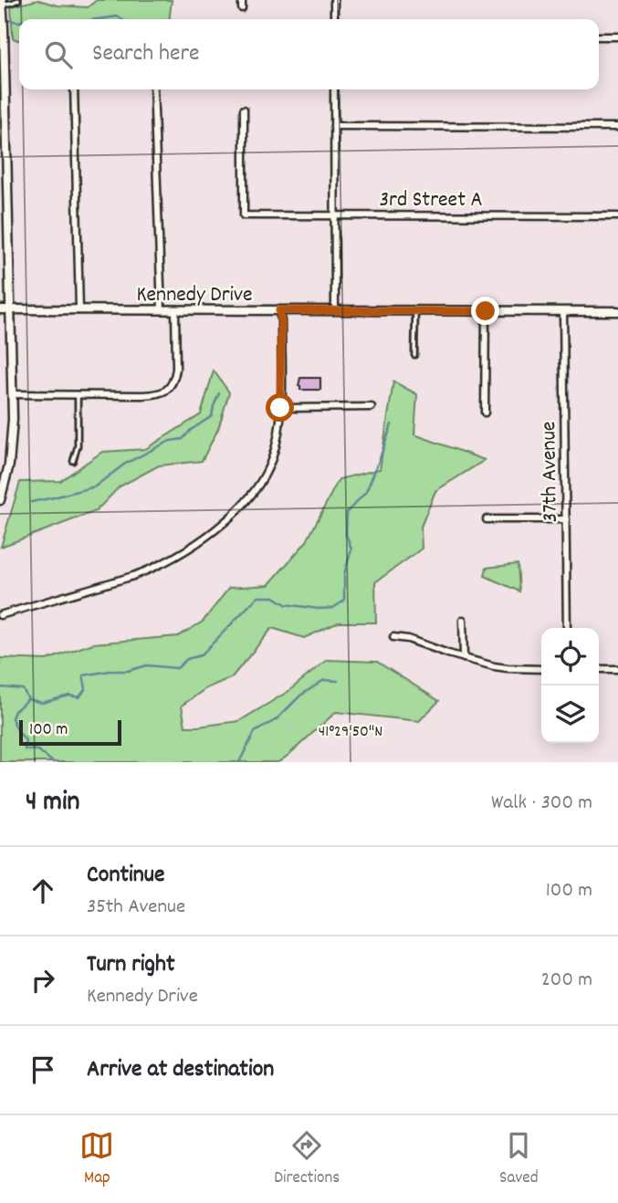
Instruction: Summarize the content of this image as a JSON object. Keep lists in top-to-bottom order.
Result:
{
  "streets": {
    "street": ["3rd Street A", "Kennedy Drive", "37th Avenue"]
  },
  "crossings": [
    ["Kennedy Drive", "37th Avenue"]
  ],
  "scale_bar": "100 m",
  "page": {
    "search": "Search here",
    "scale": "100 m",
    "heading": ["4 min", "Walk · 300 m"],
    "list": [
      ["Continue", "35th Avenue", "100 m"],
      ["Turn right", "Kennedy Drive", "200 m"],
      "Arrive at destination"
    ],
    "nav": ["Map", "Directions", "Saved"]
  },
  "coordinates": ["41°29'50\"N"]
}
